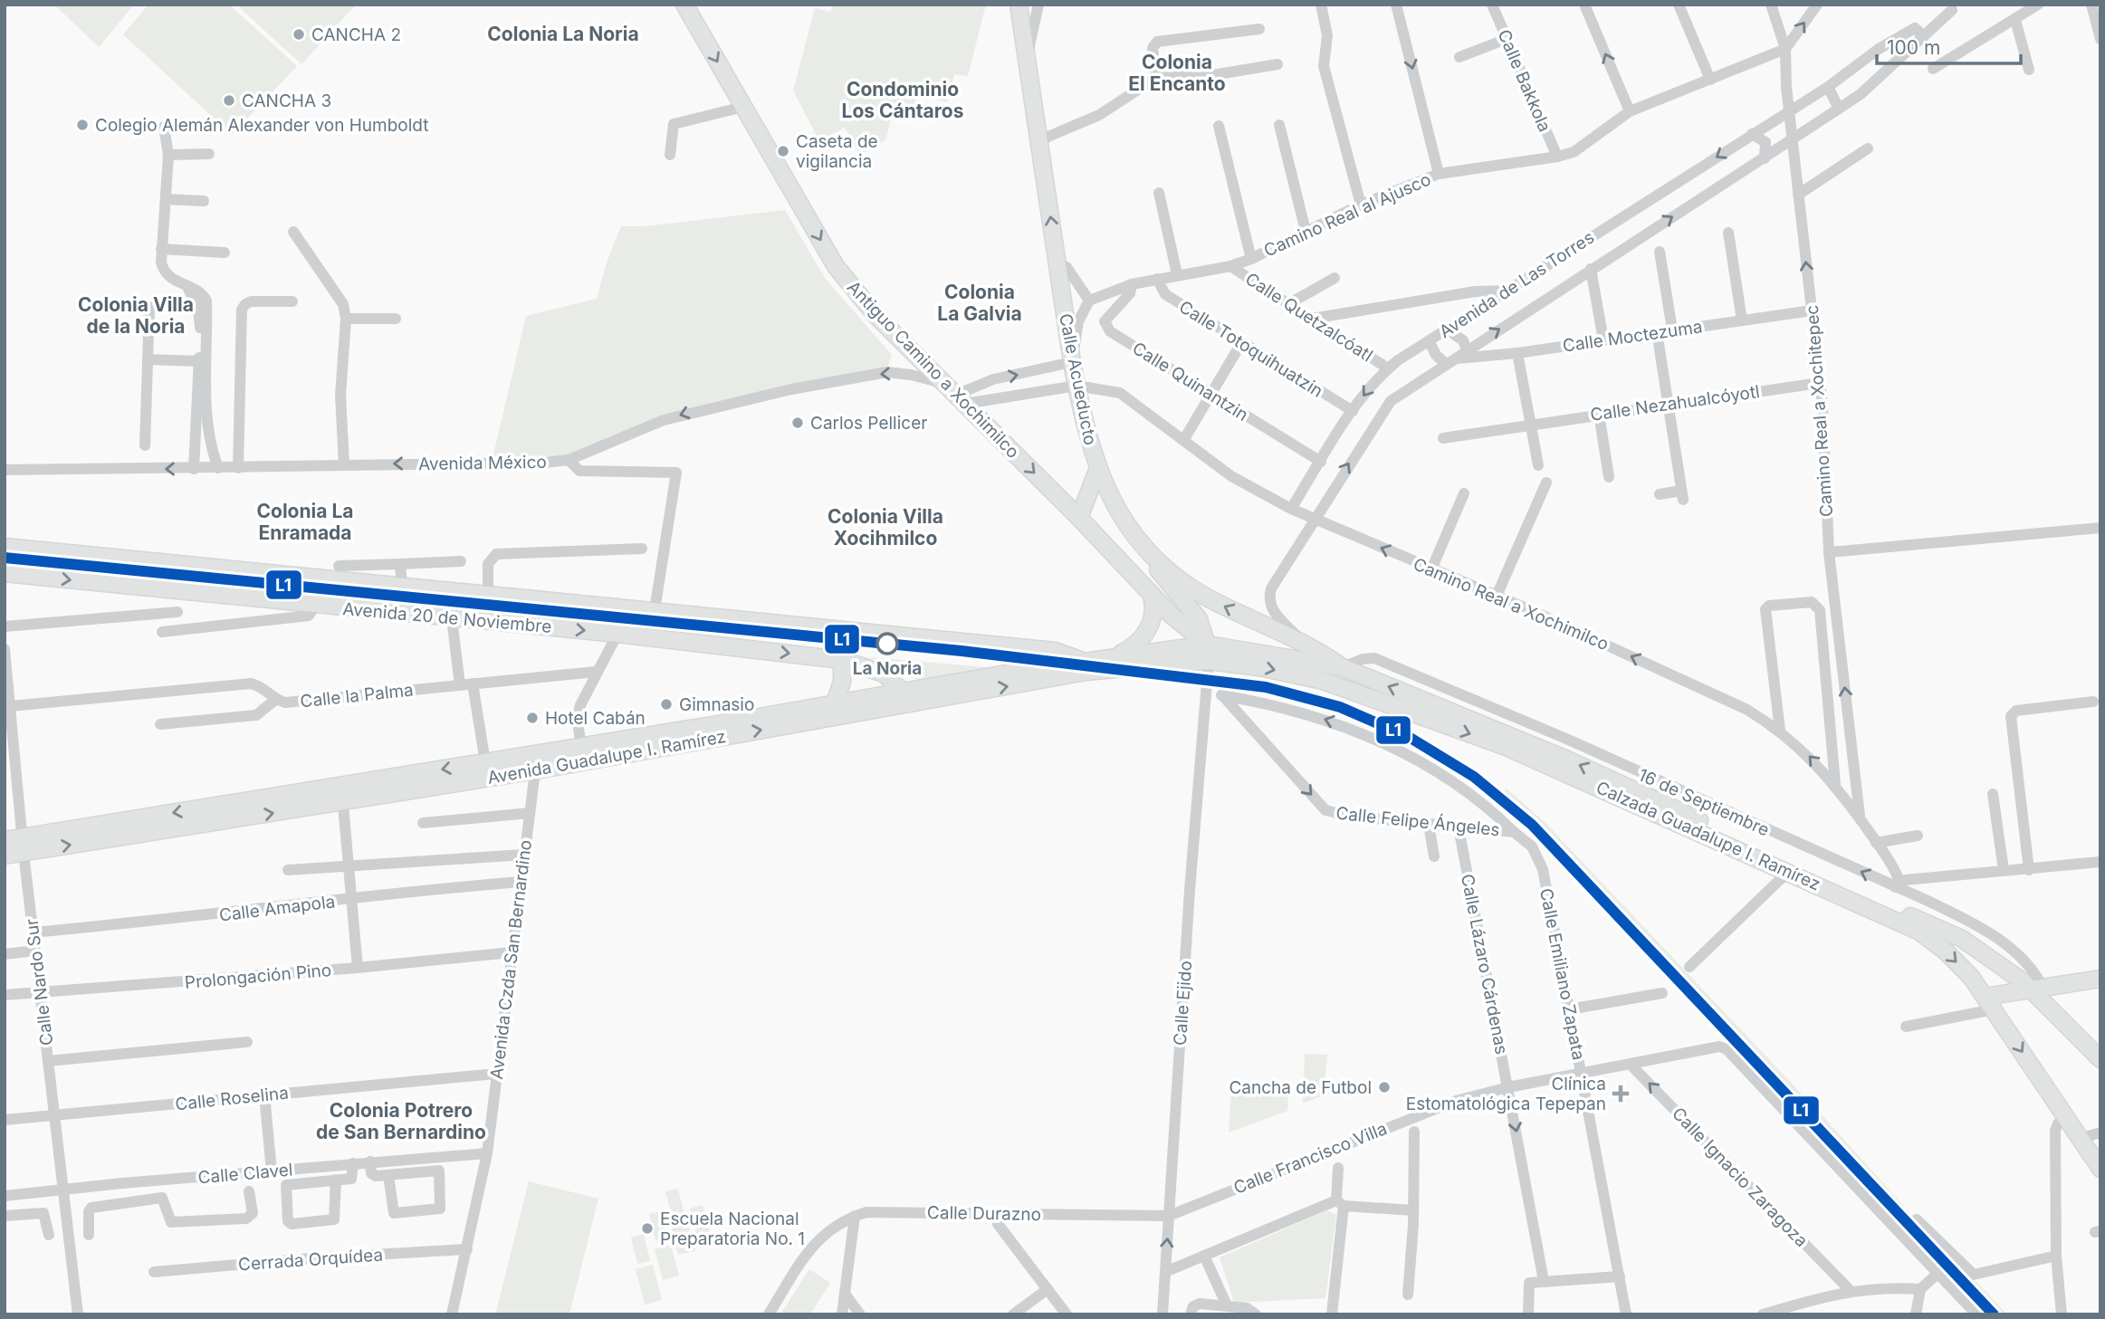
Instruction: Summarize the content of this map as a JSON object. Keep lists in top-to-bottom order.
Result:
{
  "streets": {
    "main road": [
      "Antiguo Camino a Xochimilco",
      "Calle Acueducto",
      "Avenida 20 de Noviembre",
      "Avenida Guadalupe I. Ramírez",
      "Calzada Guadalupe I. Ramírez"
    ],
    "street": [
      "Calle Bakkola",
      "Camino Real al Ajusco",
      "Avenida de Las Torres",
      "Calle Quetzalcóatl",
      "Calle Moctezuma",
      "Calle Totoquihuatzin",
      "Calle Quinantzin",
      "Calle Nezahualcóyotl",
      "Camino Real a Xochitepec",
      "Avenida México",
      "Camino Real a Xochimilco",
      "Calle la Palma",
      "16 de Septiembre",
      "Calle Felipe Ángeles",
      "Calle Amapola",
      "Avenida Czda San Bernardino",
      "Calle Lázaro Cárdenas",
      "Calle Emiliano Zapata",
      "Prolongación Pino",
      "Calle Nardo Sur",
      "Calle Ejido",
      "Calle Roselina",
      "Calle Francisco Villa",
      "Calle Clavel",
      "Calle Ignacio Zaragoza",
      "Calle Durazno",
      "Cerrada Orquídea"
    ]
  },
  "crossings": [
    ["Calle Bakkola", "Camino Real al Ajusco"],
    ["Camino Real al Ajusco", "Calle Quetzalcóatl"],
    ["Camino Real al Ajusco", "Calle Totoquihuatzin"],
    ["Camino Real al Ajusco", "Calle Quinantzin"],
    ["Camino Real al Ajusco", "Camino Real a Xochitepec"],
    ["Avenida de Las Torres", "Calle Quetzalcóatl"],
    ["Avenida de Las Torres", "Calle Moctezuma"],
    ["Avenida de Las Torres", "Calle Totoquihuatzin"],
    ["Avenida de Las Torres", "Calle Acueducto"],
    ["Avenida de Las Torres", "Calle Quinantzin"],
    ["Avenida de Las Torres", "Camino Real a Xochitepec"],
    ["Avenida de Las Torres", "Camino Real a Xochimilco"],
    ["Calle Moctezuma", "Camino Real a Xochitepec"],
    ["Antiguo Camino a Xochimilco", "Avenida México"],
    ["Antiguo Camino a Xochimilco", "Camino Real a Xochimilco"],
    ["Antiguo Camino a Xochimilco", "Avenida Guadalupe I. Ramírez"],
    ["Antiguo Camino a Xochimilco", "Calzada Guadalupe I. Ramírez"],
    ["Antiguo Camino a Xochimilco", "Calle Ejido"],
    ["Calle Acueducto", "Camino Real a Xochimilco"],
    ["Calle Acueducto", "16 de Septiembre"],
    ["Calle Acueducto", "Calzada Guadalupe I. Ramírez"],
    ["Calle Nezahualcóyotl", "Camino Real a Xochitepec"],
    ["Camino Real a Xochitepec", "Camino Real a Xochimilco"],
    ["Avenida México", "Camino Real a Xochimilco"],
    ["Camino Real a Xochimilco", "16 de Septiembre"],
    ["Avenida 20 de Noviembre", "Avenida Guadalupe I. Ramírez"],
    ["Calle la Palma", "Calle Nardo Sur"],
    ["Avenida Guadalupe I. Ramírez", "Calzada Guadalupe I. Ramírez"],
    ["Avenida Guadalupe I. Ramírez", "Avenida Czda San Bernardino"],
    ["Avenida Guadalupe I. Ramírez", "Calle Nardo Sur"],
    ["Avenida Guadalupe I. Ramírez", "Calle Ejido"],
    ["16 de Septiembre", "Calzada Guadalupe I. Ramírez"],
    ["Calle Felipe Ángeles", "Calle Lázaro Cárdenas"],
    ["Calle Felipe Ángeles", "Calle Emiliano Zapata"],
    ["Calzada Guadalupe I. Ramírez", "Calle Ejido"],
    ["Calle Amapola", "Avenida Czda San Bernardino"],
    ["Calle Amapola", "Calle Nardo Sur"],
    ["Avenida Czda San Bernardino", "Prolongación Pino"],
    ["Avenida Czda San Bernardino", "Calle Roselina"],
    ["Avenida Czda San Bernardino", "Calle Clavel"],
    ["Avenida Czda San Bernardino", "Cerrada Orquídea"],
    ["Calle Lázaro Cárdenas", "Calle Francisco Villa"],
    ["Calle Emiliano Zapata", "Calle Francisco Villa"],
    ["Prolongación Pino", "Calle Nardo Sur"],
    ["Calle Nardo Sur", "Calle Roselina"],
    ["Calle Nardo Sur", "Calle Clavel"],
    ["Calle Ejido", "Calle Francisco Villa"],
    ["Calle Ejido", "Calle Durazno"],
    ["Calle Francisco Villa", "Calle Ignacio Zaragoza"],
    ["Calle Francisco Villa", "Calle Durazno"]
  ],
  "one_way": [
    "Antiguo Camino a Xochimilco",
    "Camino Real a Xochitepec",
    "Avenida México",
    "Camino Real a Xochimilco",
    "16 de Septiembre",
    "Calle Lázaro Cárdenas",
    "Calle Ignacio Zaragoza"
  ],
  "districts": [
    "Colonia La Noria",
    "Colonia El Encanto",
    "Condominio Los Cántaros",
    "Colonia La Galvia",
    "Colonia Villa de la Noria",
    "Colonia La Enramada",
    "Colonia Villa Xocihmilco",
    "Colonia Potrero de San Bernardino"
  ],
  "places": {
    "other": [
      "CANCHA 2",
      "CANCHA 3",
      "Colegio Alemán Alexander von Humboldt",
      "Caseta de vigilancia",
      "Carlos Pellicer",
      "La Noria",
      "Gimnasio",
      "Hotel Cabán",
      "Cancha de Futbol",
      "Escuela Nacional Preparatoria No. 1"
    ],
    "health": ["Clínica Estomatológica Tepepan"]
  },
  "lines": ["transit line L1"],
  "scale_bar": "100 m"
}
